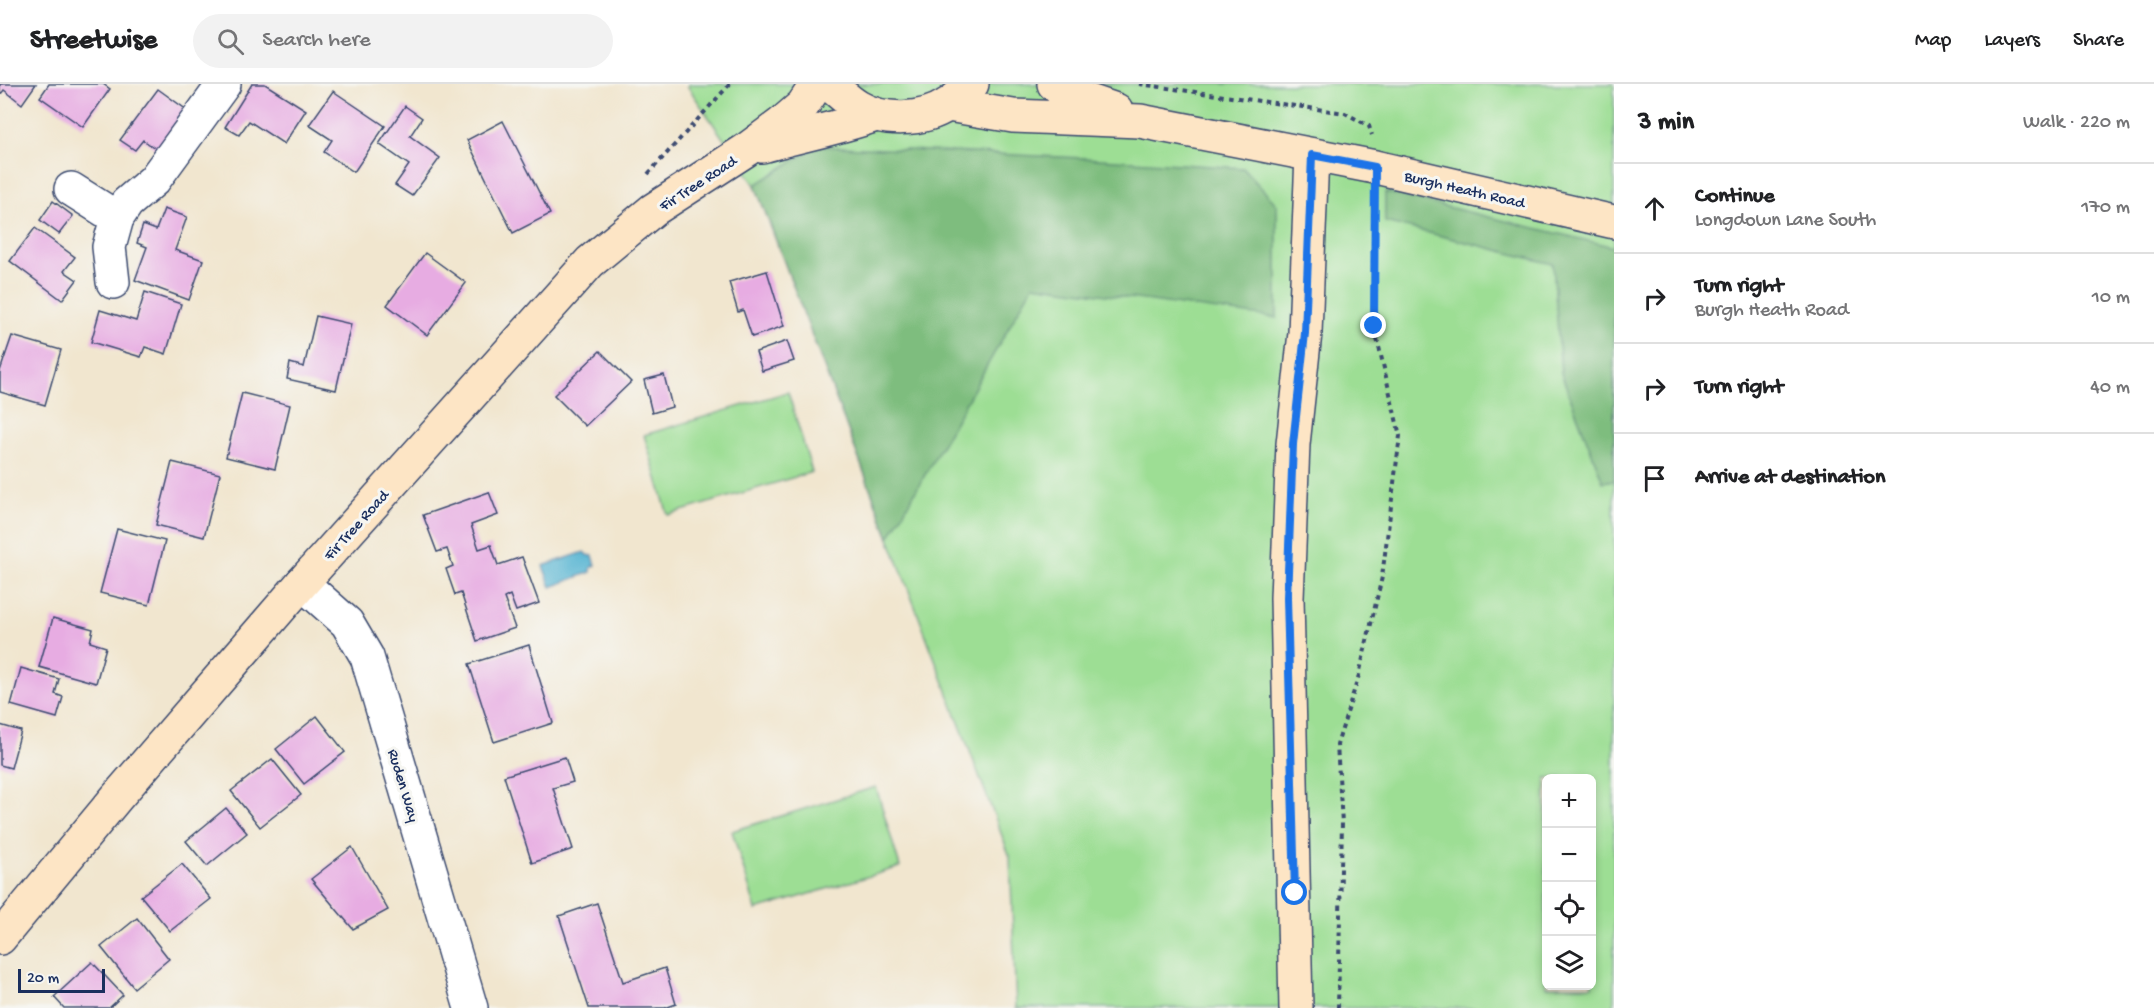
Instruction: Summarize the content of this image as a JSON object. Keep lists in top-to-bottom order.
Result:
{
  "streets": {
    "main road": ["Fir Tree Road", "Burgh Heath Road"],
    "street": ["Ruden Way"]
  },
  "crossings": [
    ["Fir Tree Road", "Ruden Way"]
  ],
  "scale_bar": "20 m",
  "page": {
    "header": "Streetwise",
    "search": "Search here",
    "nav": ["Map", "Layers", "Share"],
    "heading": ["3 min", "Walk · 220 m"],
    "list": [
      ["Continue", "Longdown Lane South", "170 m"],
      ["Turn right", "Burgh Heath Road", "10 m"],
      ["Turn right", "40 m"],
      "Arrive at destination"
    ],
    "map_buttons": ["+", "−"],
    "scale": "20 m"
  }
}
